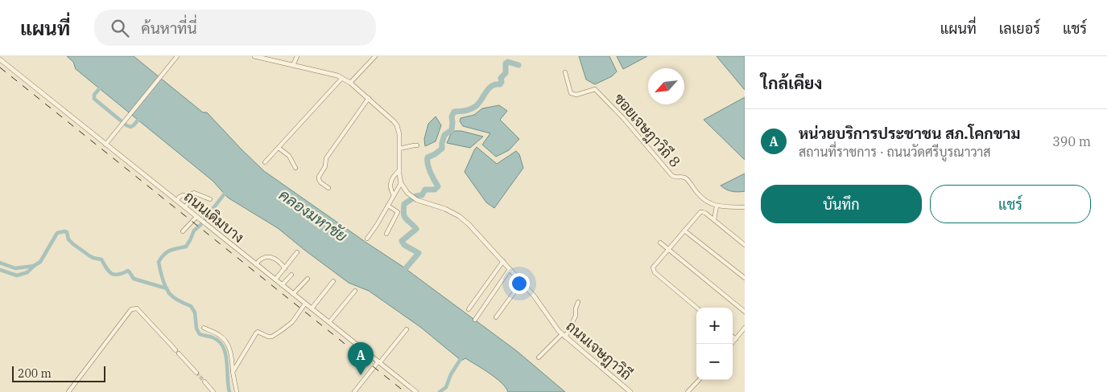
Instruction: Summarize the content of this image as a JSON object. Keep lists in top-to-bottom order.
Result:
{
  "streets": {
    "street": ["ซอยเจษฎาวิถี 8", "ถนนเดิมบาง", "ถนนเจษฎาวิถี"]
  },
  "water": ["คลองมหาชัย"],
  "scale_bar": "200 m",
  "north": "bottom left",
  "page": {
    "header": "แผนที่",
    "search": "ค้นหาที่นี่",
    "nav": ["แผนที่", "เลเยอร์", "แชร์"],
    "heading": "ใกล้เคียง",
    "list": [
      {
        "mark": "A",
        "name": "หน่วยบริการประชาชน สภ.โคกขาม",
        "note": "สถานที่ราชการ · ถนนวัดศรีบูรณาวาส",
        "value": "390 m"
      }
    ],
    "buttons": ["บันทึก", "แชร์"],
    "map_buttons": ["+", "−"],
    "pins": "A",
    "scale": "200 m"
  }
}
